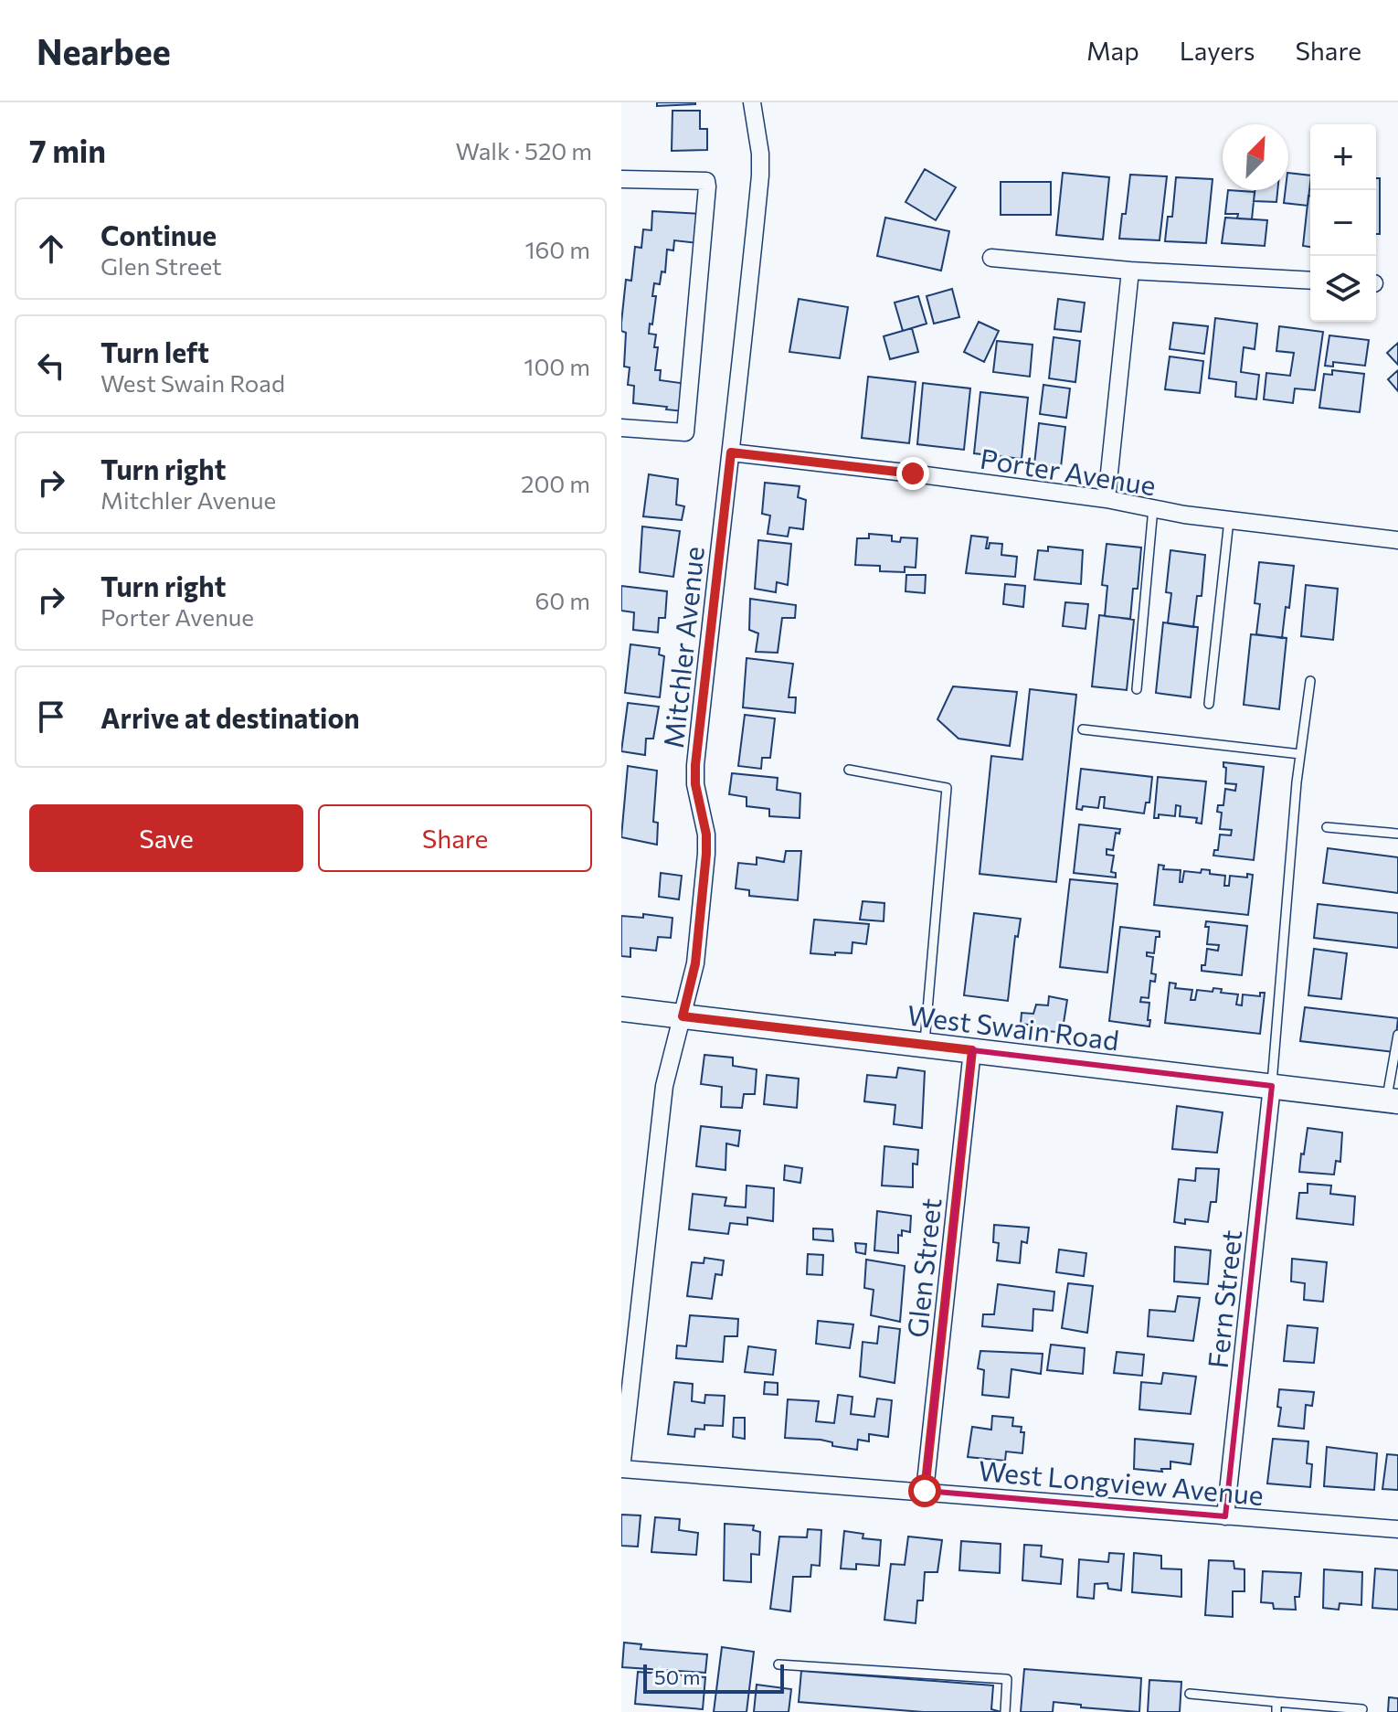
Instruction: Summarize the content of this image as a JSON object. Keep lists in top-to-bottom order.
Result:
{
  "streets": {
    "street": [
      "Porter Avenue",
      "Mitchler Avenue",
      "West Swain Road",
      "Glen Street",
      "Fern Street",
      "West Longview Avenue"
    ]
  },
  "crossings": [
    ["Porter Avenue", "Mitchler Avenue"],
    ["Mitchler Avenue", "West Swain Road"],
    ["Mitchler Avenue", "West Longview Avenue"],
    ["West Swain Road", "Glen Street"],
    ["West Swain Road", "Fern Street"],
    ["Glen Street", "West Longview Avenue"],
    ["Fern Street", "West Longview Avenue"]
  ],
  "scale_bar": "50 m",
  "north": "top right",
  "page": {
    "header": "Nearbee",
    "nav": ["Map", "Layers", "Share"],
    "heading": ["7 min", "Walk · 520 m"],
    "map_buttons": ["+", "−"],
    "list": [
      ["Continue", "Glen Street", "160 m"],
      ["Turn left", "West Swain Road", "100 m"],
      ["Turn right", "Mitchler Avenue", "200 m"],
      ["Turn right", "Porter Avenue", "60 m"],
      "Arrive at destination"
    ],
    "buttons": ["Save", "Share"],
    "scale": "50 m"
  }
}
